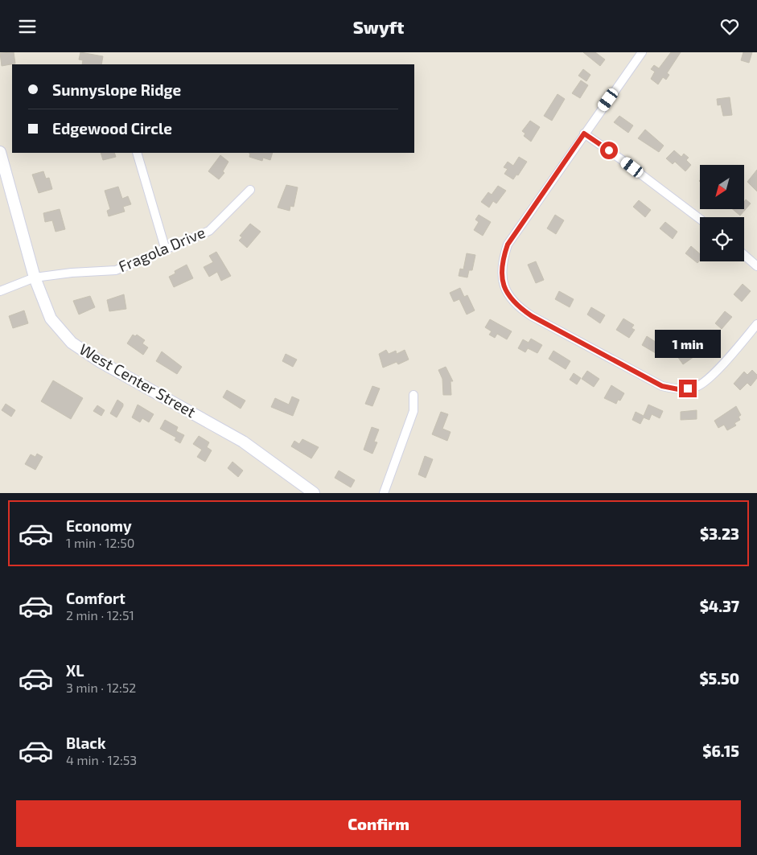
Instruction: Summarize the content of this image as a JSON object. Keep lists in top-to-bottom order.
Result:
{
  "streets": {
    "street": ["Fragola Drive", "West Center Street"]
  },
  "crossings": [
    ["Fragola Drive", "West Center Street"]
  ],
  "north": "bottom left",
  "page": {
    "header": "Swyft",
    "banner": ["Sunnyslope Ridge", "Edgewood Circle"],
    "bubble": "1 min",
    "list": [
      {
        "name": "Economy",
        "note": "1 min · 12:50",
        "value": "$3.23"
      },
      {
        "name": "Comfort",
        "note": "2 min · 12:51",
        "value": "$4.37"
      },
      {
        "name": "XL",
        "note": "3 min · 12:52",
        "value": "$5.50"
      },
      {
        "name": "Black",
        "note": "4 min · 12:53",
        "value": "$6.15"
      }
    ],
    "buttons": "Confirm"
  }
}
